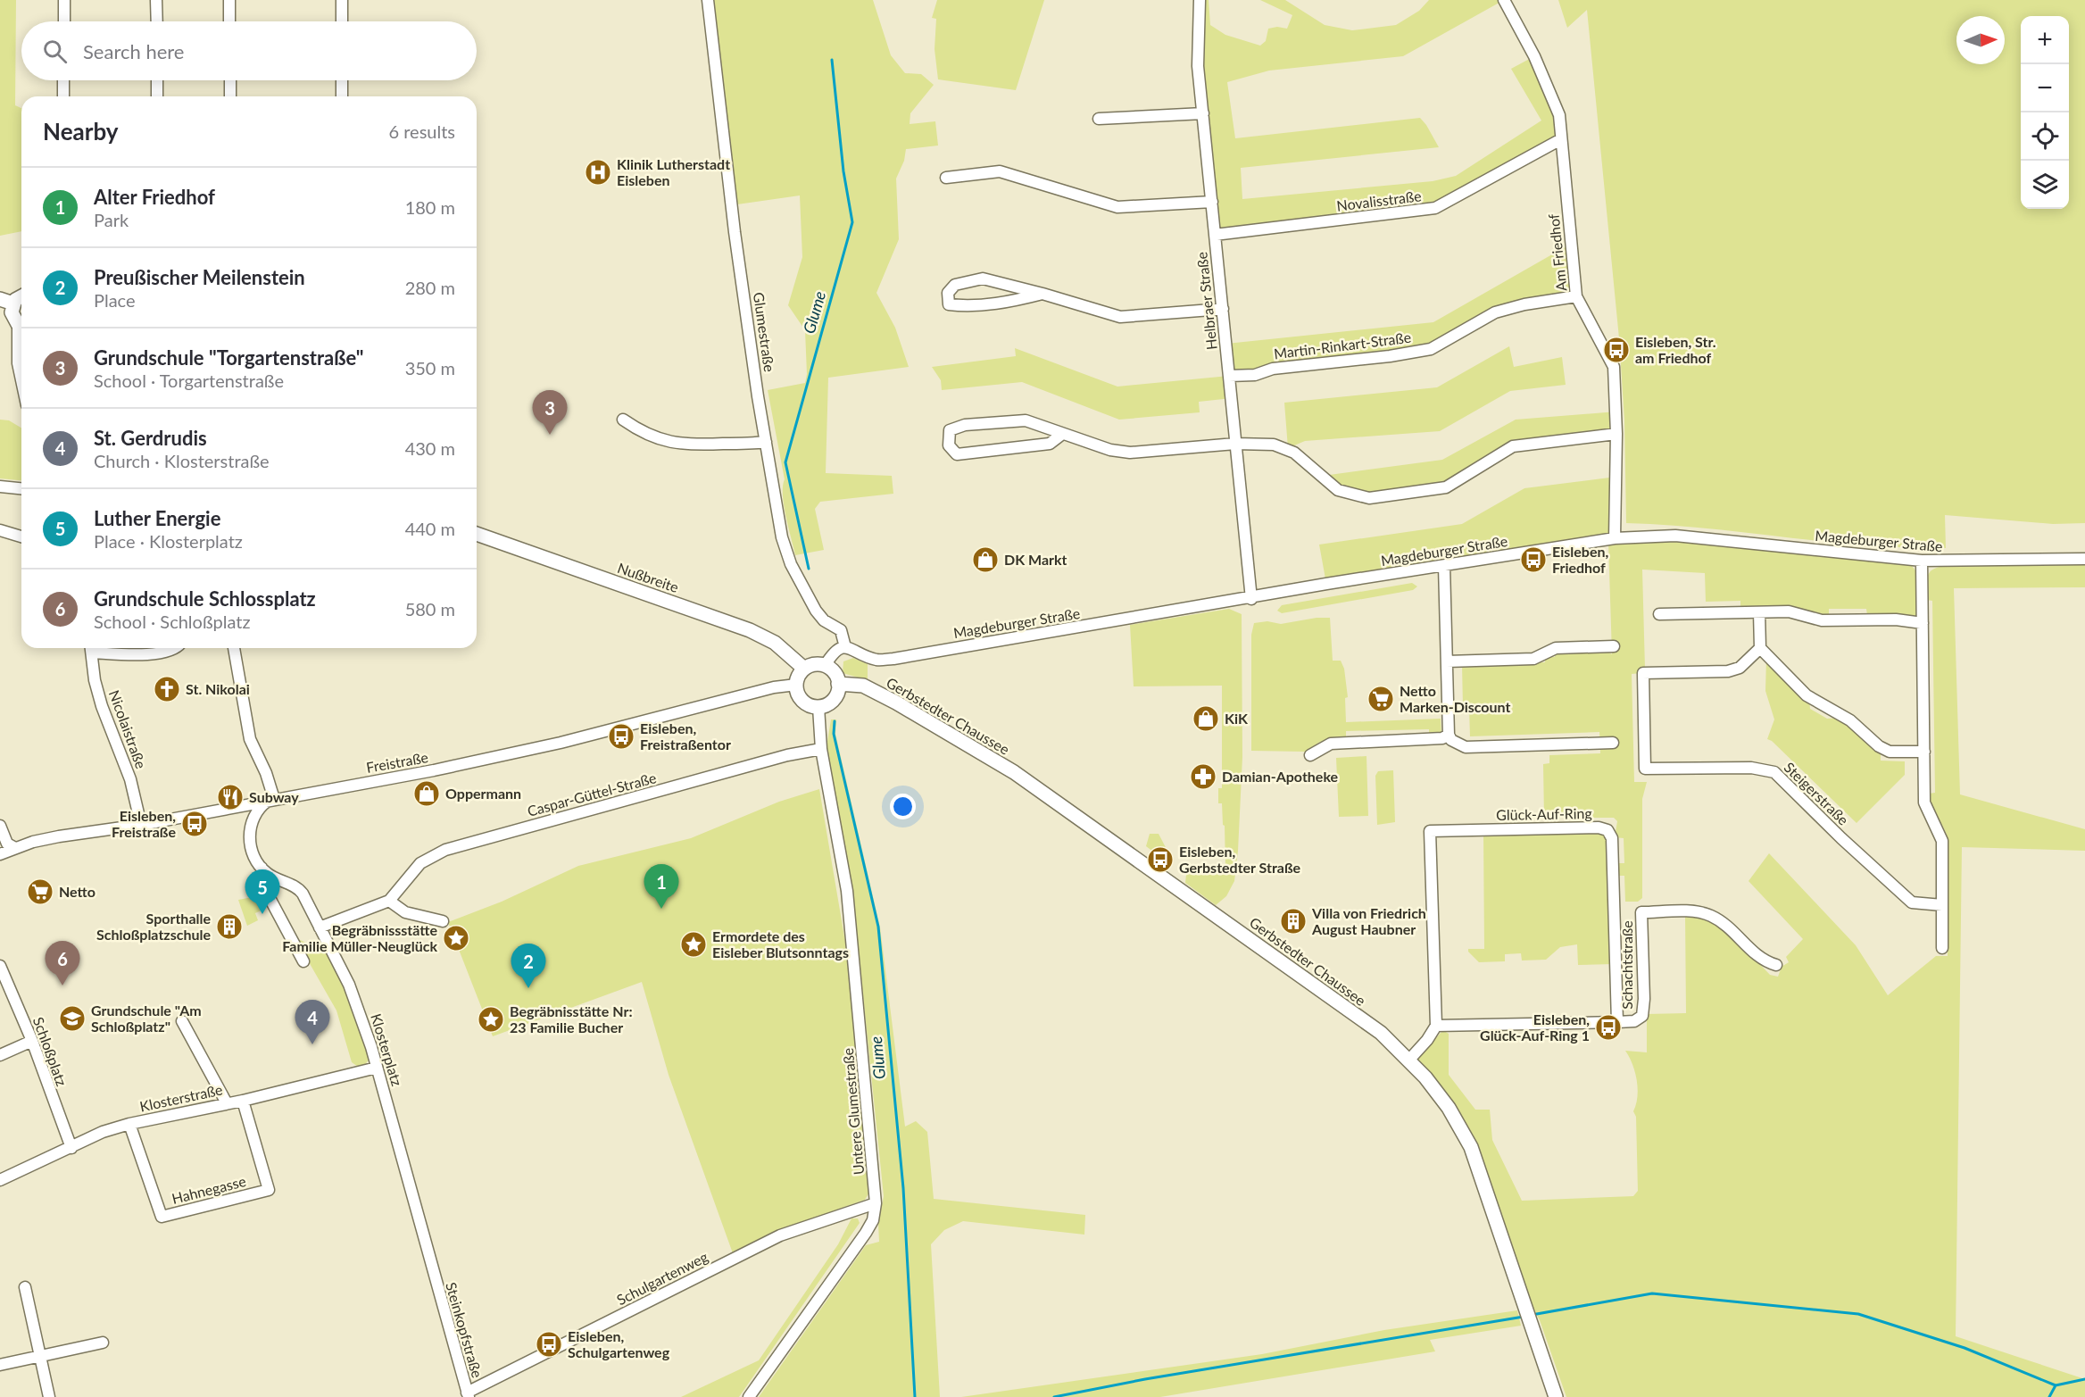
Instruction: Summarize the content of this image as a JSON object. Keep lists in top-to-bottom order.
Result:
{
  "streets": {
    "main road": ["Nußbreite", "Gerbstedter Chaussee"],
    "street": [
      "Novalisstraße",
      "Am Friedhof",
      "Helbraer Straße",
      "Glumestraße",
      "Martin-Rinkart-Straße",
      "Magdeburger Straße",
      "Nicolaistraße",
      "Freistraße",
      "Steigerstraße",
      "Caspar-Güttel-Straße",
      "Glück-Auf-Ring",
      "Schachtstraße",
      "Klosterplatz",
      "Schloßplatz",
      "Klosterstraße",
      "Untere Glumestraße",
      "Hahnegasse",
      "Schulgartenweg",
      "Steinkopfstraße"
    ]
  },
  "crossings": [
    ["Novalisstraße", "Am Friedhof"],
    ["Novalisstraße", "Helbraer Straße"],
    ["Am Friedhof", "Martin-Rinkart-Straße"],
    ["Am Friedhof", "Magdeburger Straße"],
    ["Helbraer Straße", "Martin-Rinkart-Straße"],
    ["Helbraer Straße", "Magdeburger Straße"],
    ["Glumestraße", "Magdeburger Straße"],
    ["Nußbreite", "Gerbstedter Chaussee"],
    ["Nußbreite", "Freistraße"],
    ["Gerbstedter Chaussee", "Freistraße"],
    ["Nicolaistraße", "Freistraße"],
    ["Caspar-Güttel-Straße", "Untere Glumestraße"],
    ["Glück-Auf-Ring", "Schachtstraße"],
    ["Klosterplatz", "Klosterstraße"],
    ["Klosterplatz", "Steinkopfstraße"],
    ["Schloßplatz", "Klosterstraße"],
    ["Klosterstraße", "Hahnegasse"],
    ["Untere Glumestraße", "Schulgartenweg"],
    ["Schulgartenweg", "Steinkopfstraße"]
  ],
  "water": ["Glume"],
  "places": {
    "hospital": ["Klinik Lutherstadt Eisleben"],
    "bus stop": [
      "Eisleben, Str. am Friedhof",
      "Eisleben, Friedhof",
      "Eisleben, Freistraßentor",
      "Eisleben, Freistraße",
      "Eisleben, Gerbstedter Straße",
      "Eisleben, Glück-Auf-Ring 1",
      "Eisleben, Schulgartenweg"
    ],
    "shop": ["DK Markt", "KiK", "Oppermann"],
    "church": ["St. Nikolai"],
    "supermarket": ["Netto Marken-Discount", "Netto"],
    "pharmacy": ["Damian-Apotheke"],
    "restaurant": ["Subway"],
    "building": ["Villa von Friedrich August Haubner", "Sporthalle Schloßplatzschule"],
    "place": ["Begräbnissstätte Familie Müller-Neuglück", "Ermordete des Eisleber Blutsonntags", "Begräbnisstätte Nr: 23 Familie Bucher"],
    "school or university": ["Grundschule \"Am Schloßplatz\""]
  },
  "north": "right",
  "page": {
    "map_buttons": ["+", "−"],
    "search": "Search here",
    "heading": ["Nearby", "6 results"],
    "list": [
      {
        "mark": "1",
        "name": "Alter Friedhof",
        "note": "Park",
        "value": "180 m"
      },
      {
        "mark": "2",
        "name": "Preußischer Meilenstein",
        "note": "Place",
        "value": "280 m"
      },
      {
        "mark": "3",
        "name": "Grundschule \"Torgartenstraße\"",
        "note": "School · Torgartenstraße",
        "value": "350 m"
      },
      {
        "mark": "4",
        "name": "St. Gerdrudis",
        "note": "Church · Klosterstraße",
        "value": "430 m"
      },
      {
        "mark": "5",
        "name": "Luther Energie",
        "note": "Place · Klosterplatz",
        "value": "440 m"
      },
      {
        "mark": "6",
        "name": "Grundschule Schlossplatz",
        "note": "School · Schloßplatz",
        "value": "580 m"
      }
    ],
    "pins": [
      "3",
      "1",
      "5",
      "6",
      "2",
      "4"
    ]
  }
}
